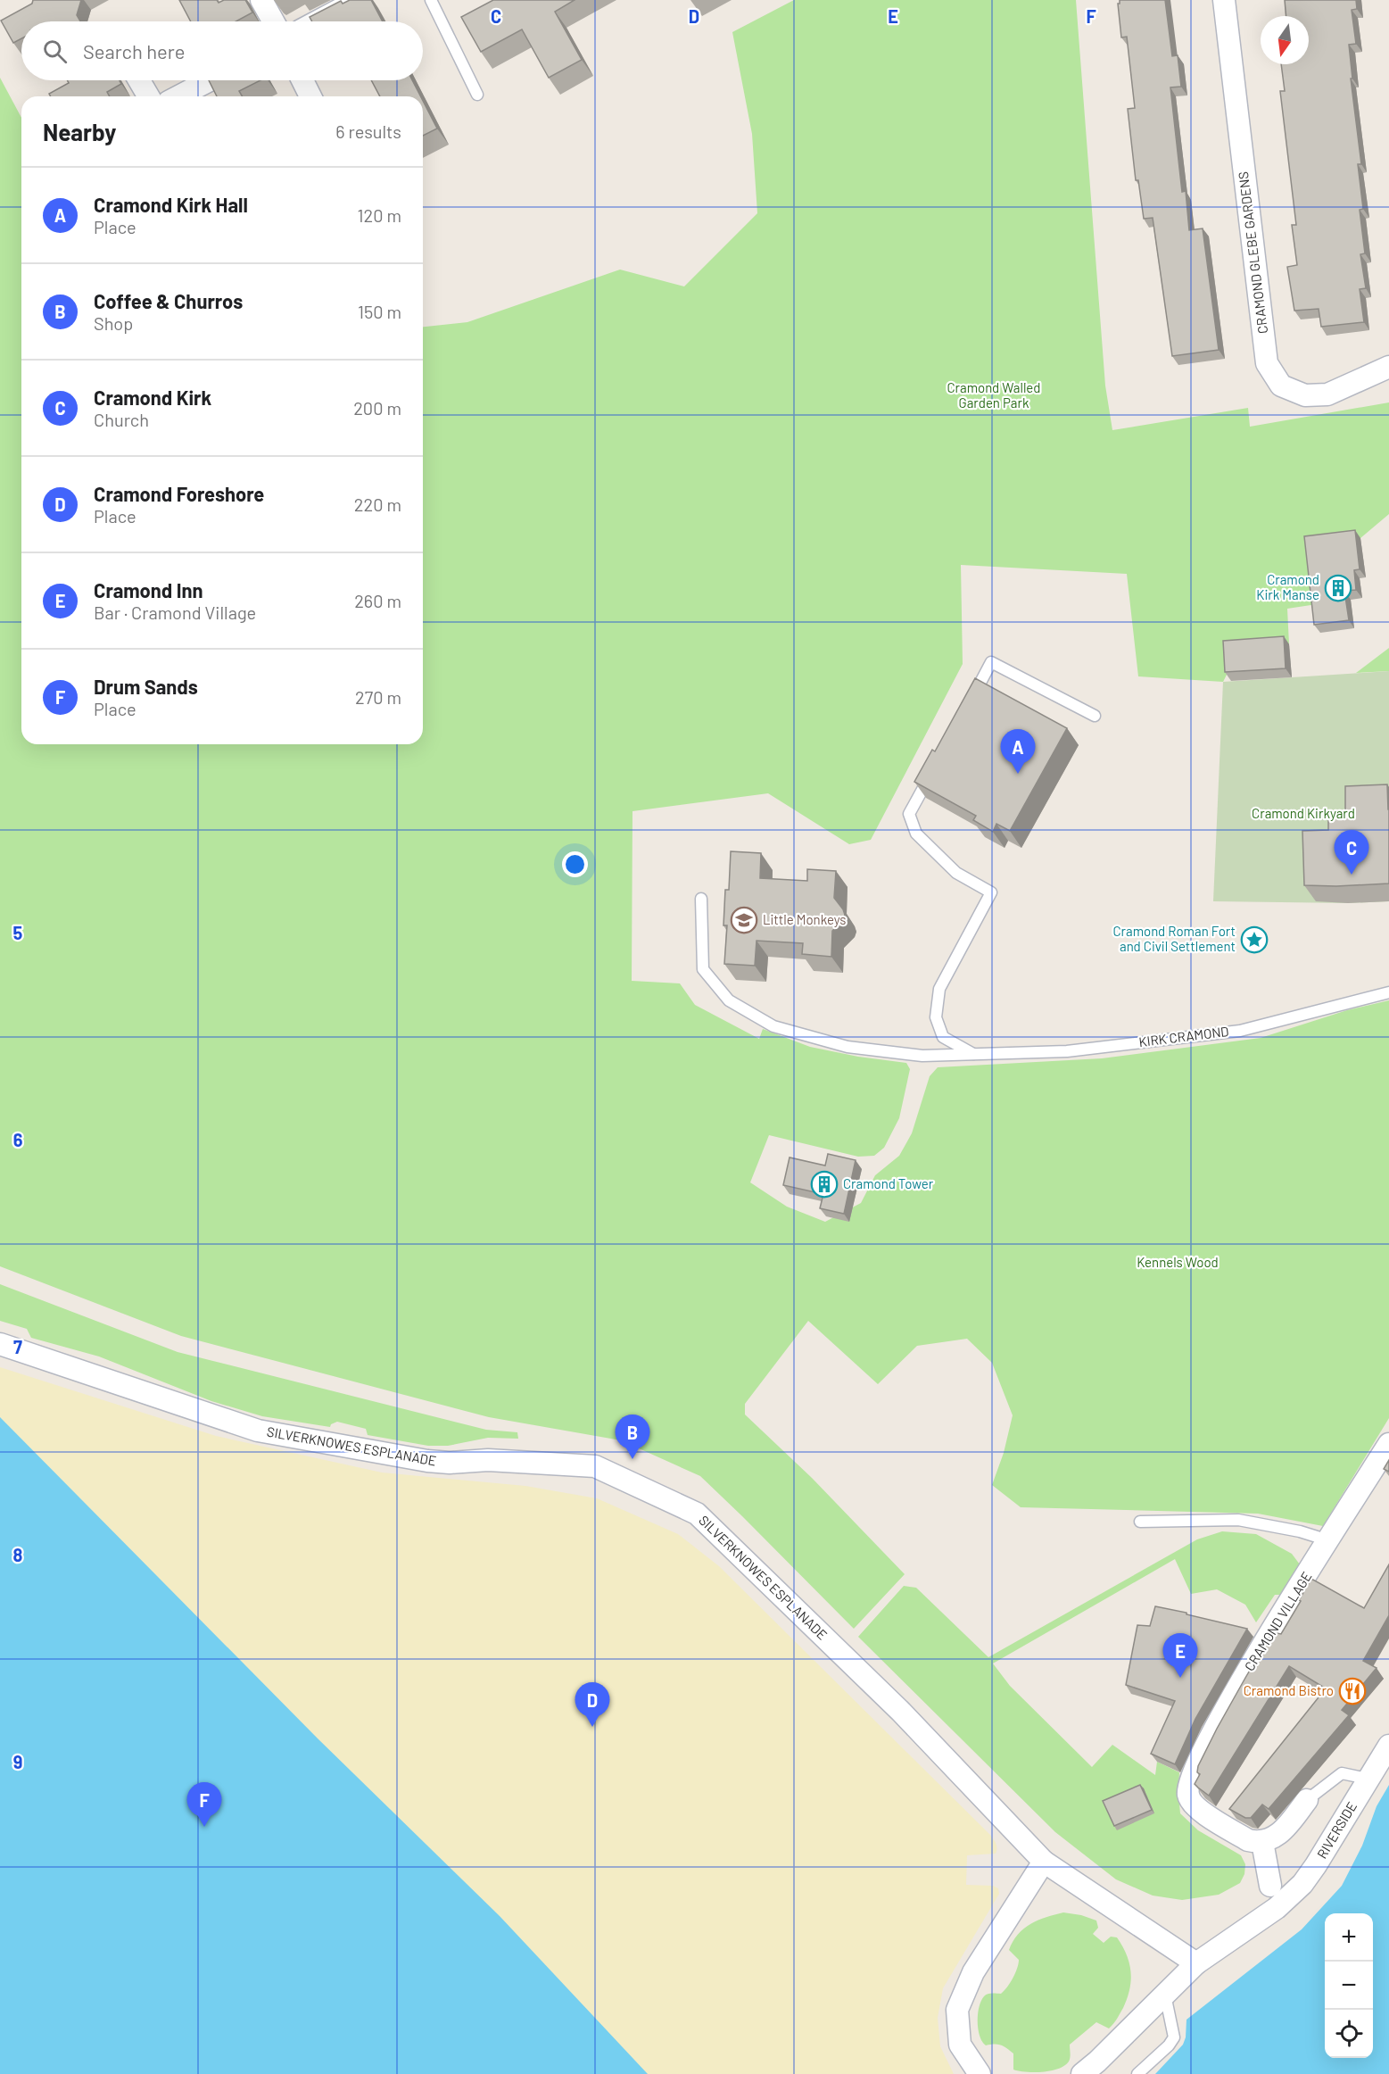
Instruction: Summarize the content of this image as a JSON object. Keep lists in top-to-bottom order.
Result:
{
  "streets": {
    "street": [
      "CRAMOND GLEBE GARDENS",
      "SILVERKNOWES ESPLANADE",
      "CRAMOND VILLAGE",
      "RIVERSIDE"
    ],
    "lane": ["KIRK CRAMOND"]
  },
  "crossings": [
    ["SILVERKNOWES ESPLANADE", "RIVERSIDE"]
  ],
  "parks": ["Cramond Walled Garden Park", "Cramond Kirkyard", "Kennels Wood"],
  "places": {
    "building": ["Cramond Kirk Manse", "Cramond Tower"],
    "school or university": ["Little Monkeys"],
    "place": ["Cramond Roman Fort and Civil Settlement"],
    "restaurant": ["Cramond Bistro"]
  },
  "north": "bottom",
  "page": {
    "search": "Search here",
    "heading": ["Nearby", "6 results"],
    "list": [
      {
        "mark": "A",
        "name": "Cramond Kirk Hall",
        "note": "Place",
        "value": "120 m"
      },
      {
        "mark": "B",
        "name": "Coffee & Churros",
        "note": "Shop",
        "value": "150 m"
      },
      {
        "mark": "C",
        "name": "Cramond Kirk",
        "note": "Church",
        "value": "200 m"
      },
      {
        "mark": "D",
        "name": "Cramond Foreshore",
        "note": "Place",
        "value": "220 m"
      },
      {
        "mark": "E",
        "name": "Cramond Inn",
        "note": "Bar · Cramond Village",
        "value": "260 m"
      },
      {
        "mark": "F",
        "name": "Drum Sands",
        "note": "Place",
        "value": "270 m"
      }
    ],
    "pins": [
      "A",
      "C",
      "B",
      "E",
      "D",
      "F"
    ],
    "map_buttons": ["+", "−"]
  },
  "grid": {
    "columns": [
      "C",
      "D",
      "E",
      "F"
    ],
    "rows": [
      "5",
      "6",
      "7",
      "8",
      "9"
    ]
  }
}
